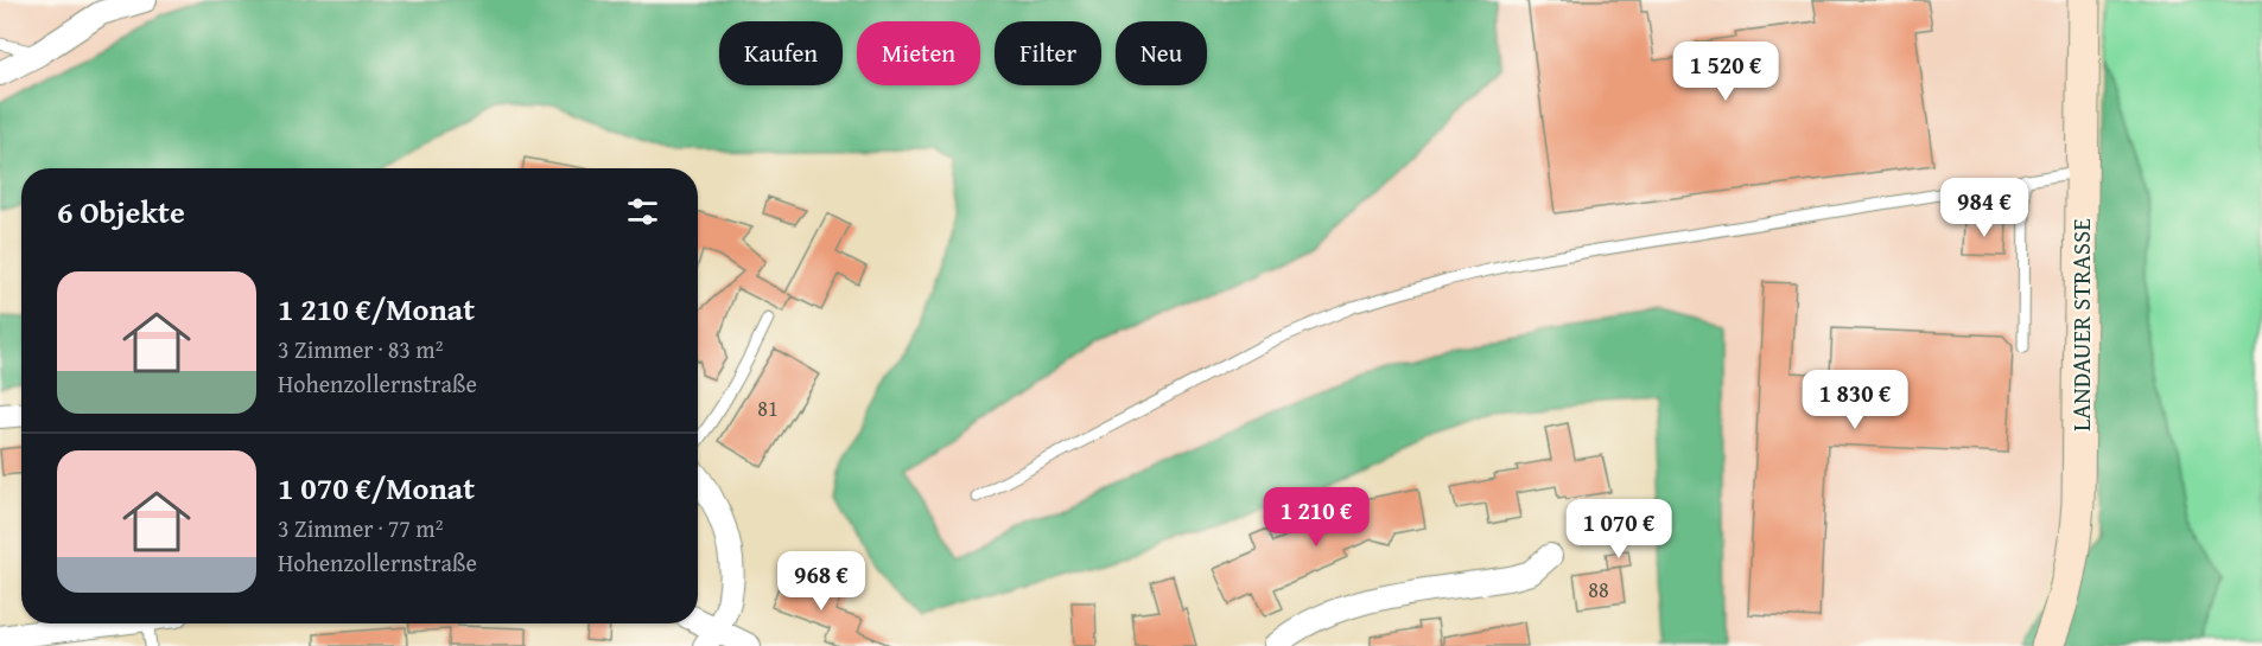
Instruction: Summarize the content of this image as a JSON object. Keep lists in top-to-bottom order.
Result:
{
  "streets": {
    "main road": ["LANDAUER STRASSE"]
  },
  "house_numbers": ["81", "88"],
  "page": {
    "chip": [
      "Kaufen",
      "Mieten",
      "Filter",
      "Neu"
    ],
    "price": [
      "1 520 €",
      "984 €",
      "1 830 €",
      "1 210 €",
      "1 070 €",
      "968 €"
    ],
    "heading": "6 Objekte",
    "list": [
      {
        "name": "1 210 €/Monat",
        "note": "3 Zimmer · 83 m² · Hohenzollernstraße"
      },
      {
        "name": "1 070 €/Monat",
        "note": "3 Zimmer · 77 m² · Hohenzollernstraße"
      }
    ]
  }
}
